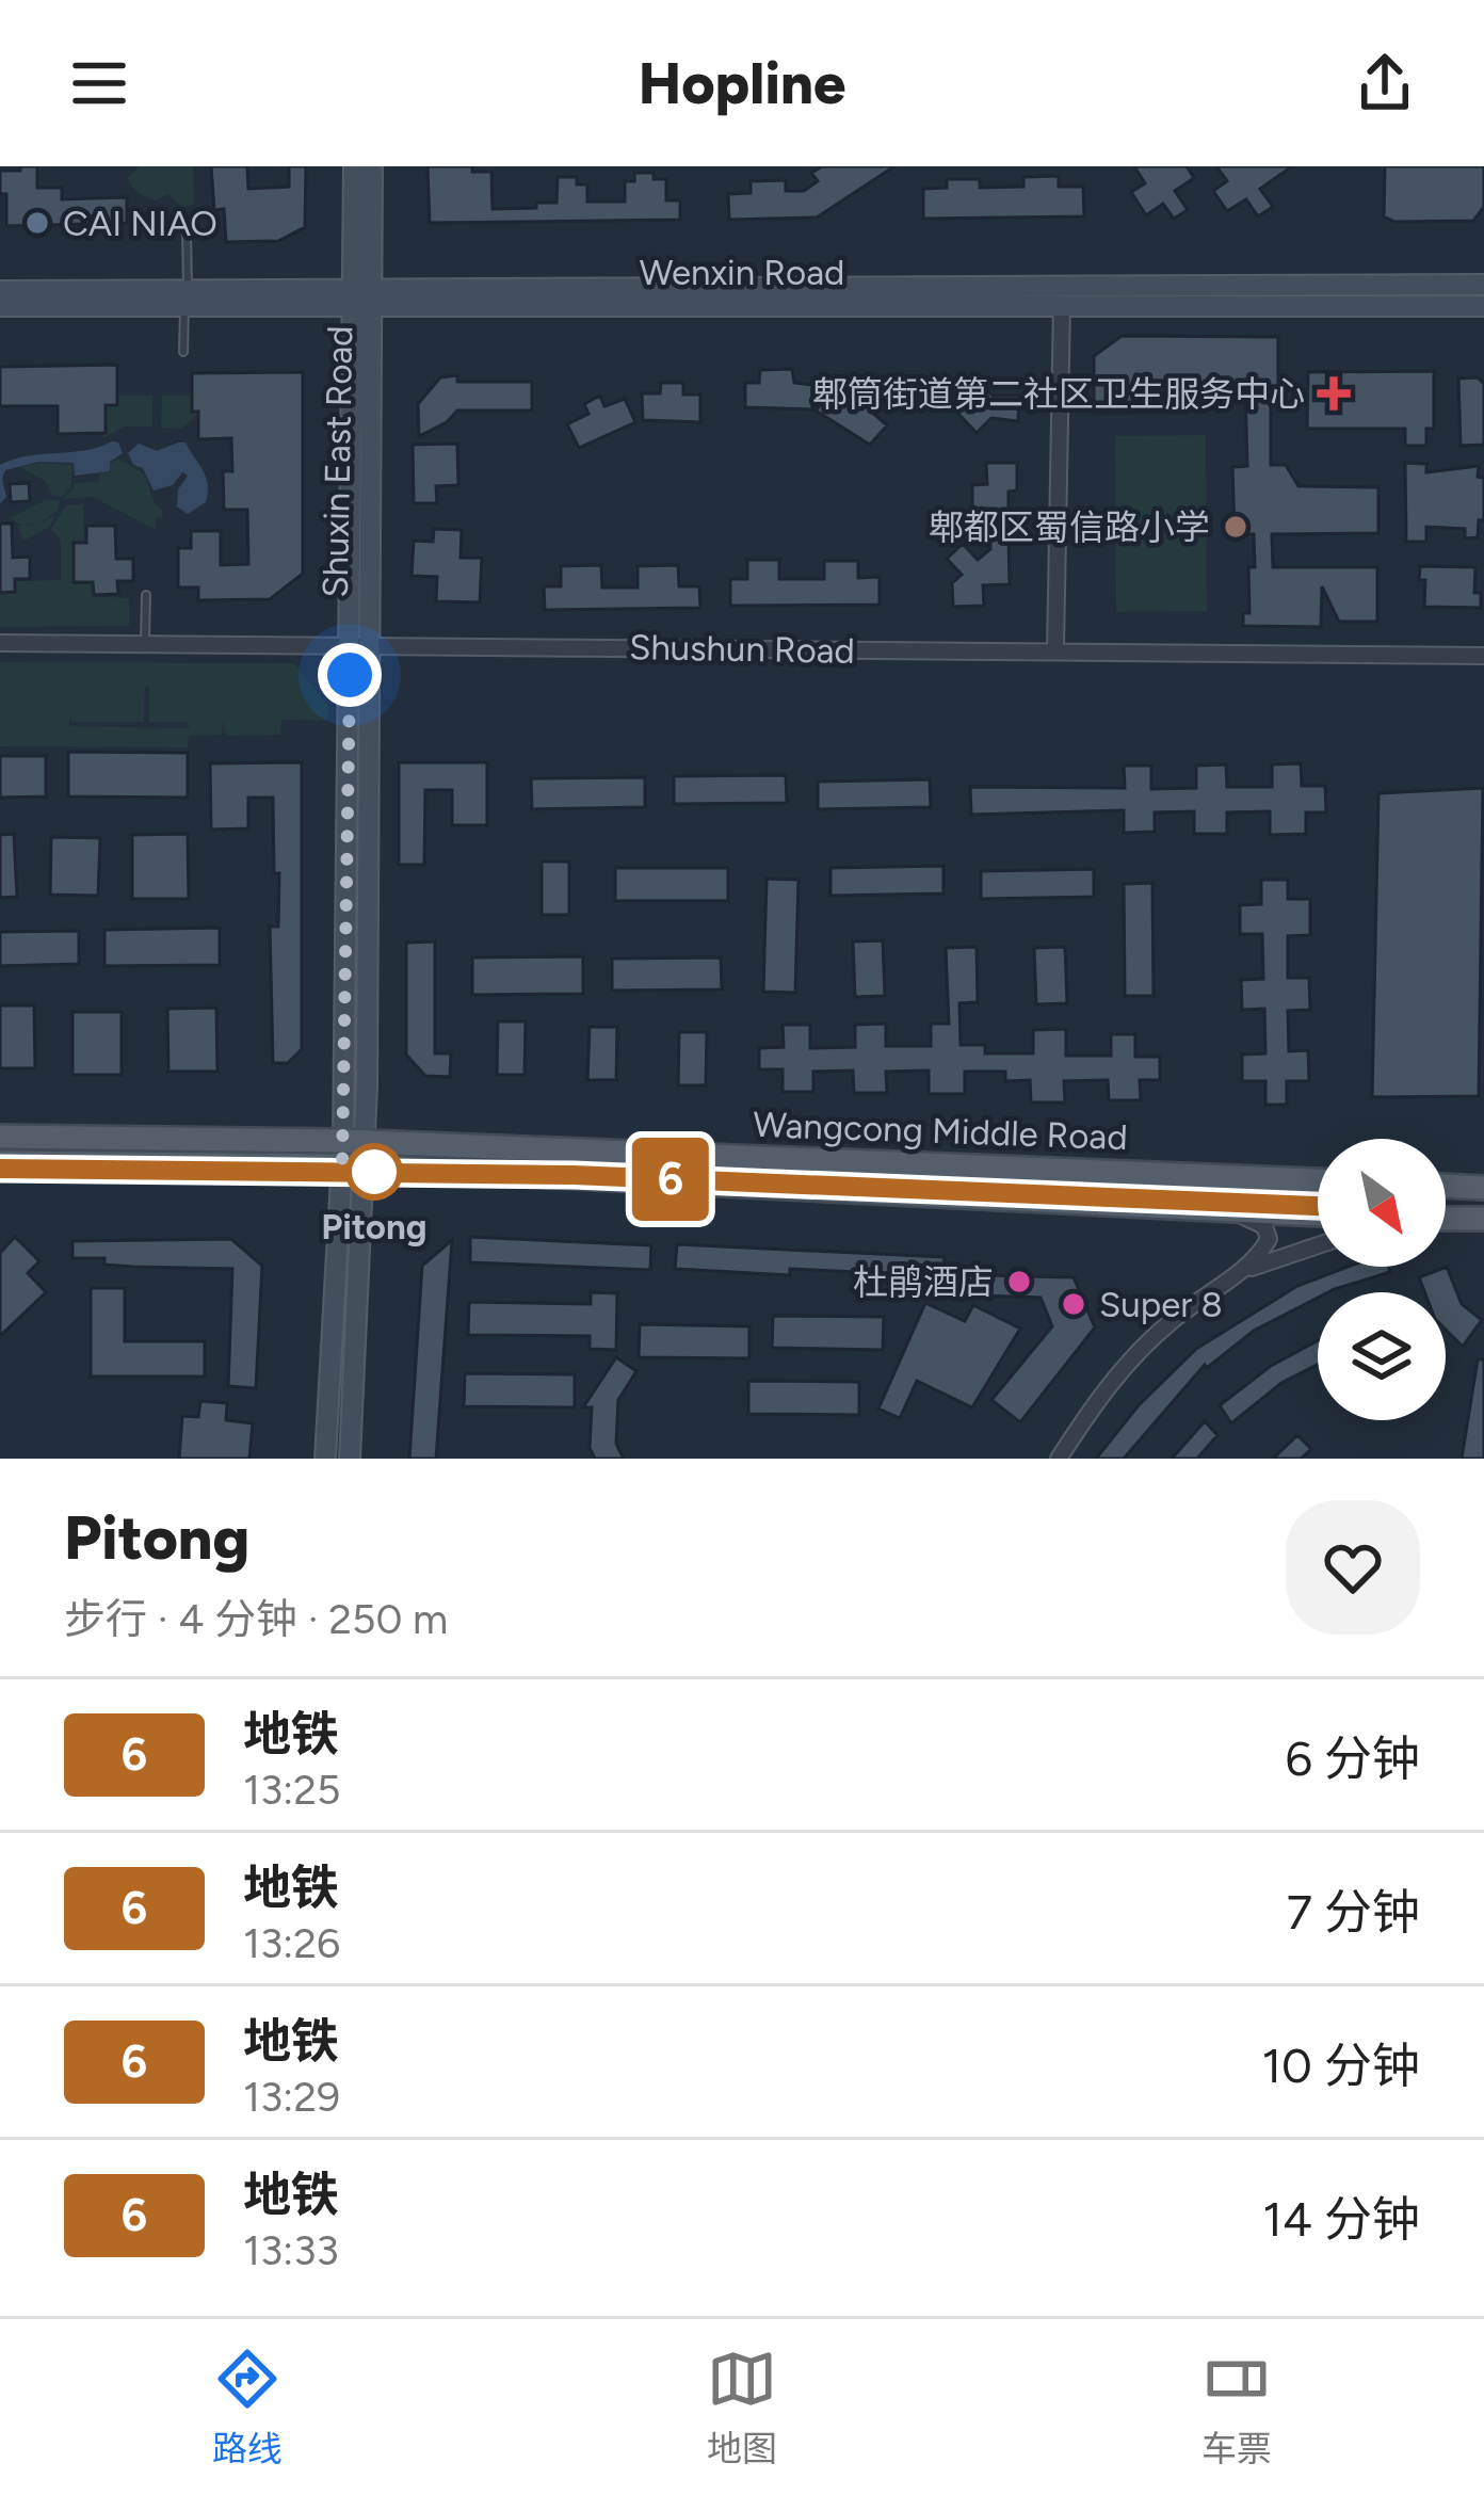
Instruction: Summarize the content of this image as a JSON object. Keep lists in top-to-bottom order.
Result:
{
  "streets": {
    "main road": ["Wenxin Road", "Shuxin East Road", "Wangcong Middle Road"],
    "street": ["Shushun Road"]
  },
  "crossings": [
    ["Wenxin Road", "Shuxin East Road"],
    ["Shuxin East Road", "Shushun Road"],
    ["Shuxin East Road", "Wangcong Middle Road"]
  ],
  "places": {
    "other": [
      "CAI NIAO",
      "郫都区蜀信路小学",
      "Pitong",
      "杜鹃酒店",
      "Super 8"
    ],
    "health": ["郫筒街道第二社区卫生服务中心"]
  },
  "lines": ["metro line 6"],
  "north": "bottom right",
  "page": {
    "header": "Hopline",
    "on_map": "6",
    "heading": ["Pitong", "步行 · 4 分钟 · 250 m"],
    "list": [
      {
        "mark": "6",
        "name": "地铁",
        "note": "13:25",
        "value": "6 分钟"
      },
      {
        "mark": "6",
        "name": "地铁",
        "note": "13:26",
        "value": "7 分钟"
      },
      {
        "mark": "6",
        "name": "地铁",
        "note": "13:29",
        "value": "10 分钟"
      },
      {
        "mark": "6",
        "name": "地铁",
        "note": "13:33",
        "value": "14 分钟"
      }
    ],
    "tabs": ["路线", "地图", "车票"]
  }
}
